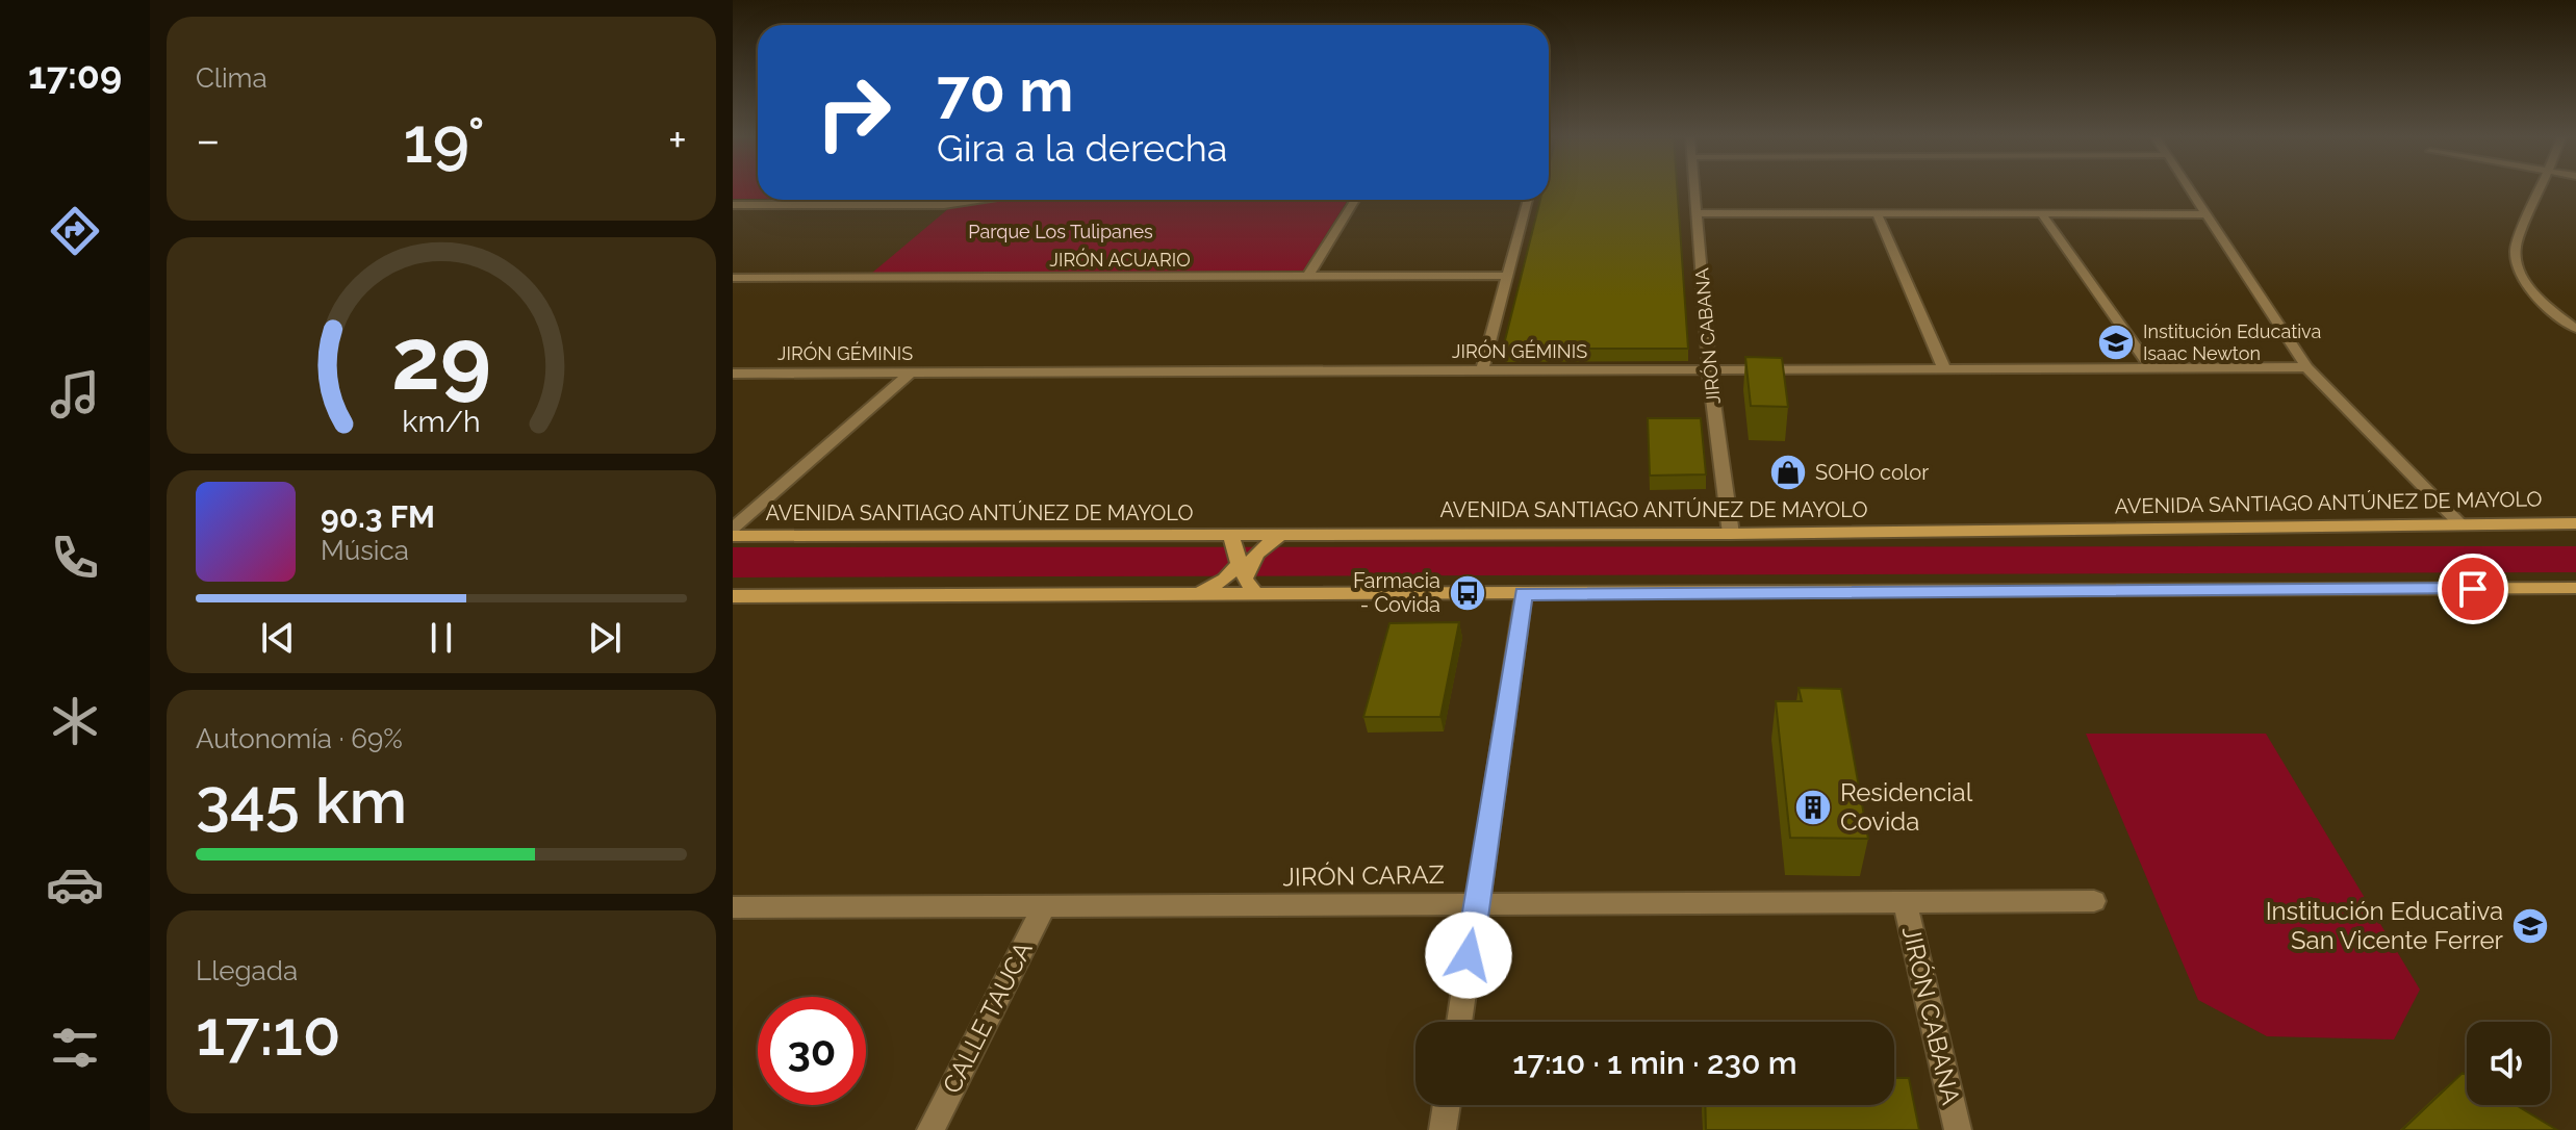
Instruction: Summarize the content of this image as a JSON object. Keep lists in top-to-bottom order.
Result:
{
  "streets": {
    "main road": ["AVENIDA SANTIAGO ANTÚNEZ DE MAYOLO"],
    "street": [
      "JIRÓN ACUARIO",
      "JIRÓN CABANA",
      "JIRÓN GÉMINIS",
      "JIRÓN CARAZ",
      "CALLE TAUCA"
    ]
  },
  "crossings": [
    ["JIRÓN CABANA", "JIRÓN GÉMINIS"],
    ["JIRÓN CABANA", "AVENIDA SANTIAGO ANTÚNEZ DE MAYOLO"],
    ["JIRÓN CABANA", "JIRÓN CARAZ"],
    ["JIRÓN CARAZ", "CALLE TAUCA"]
  ],
  "parks": ["Parque Los Tulipanes"],
  "places": {
    "school or university": ["Institución Educativa Isaac Newton", "Institución Educativa San Vicente Ferrer"],
    "shop": ["SOHO color"],
    "bus stop": ["Farmacia - Covida"],
    "building": ["Residencial Covida"]
  },
  "page": {
    "tabs": "17:09",
    "tile": [
      "Clima",
      ["Autonomía · 69%", "345 km"],
      ["Llegada", "17:10"]
    ],
    "turn": ["70 m", "Gira a la derecha"],
    "heat": ["−", "19°", "+"],
    "song": ["90.3 FM", "Música"],
    "limit": "30",
    "trip": "17:10 · 1 min · 230 m",
    "gauge": ["29", "km/h"]
  }
}
